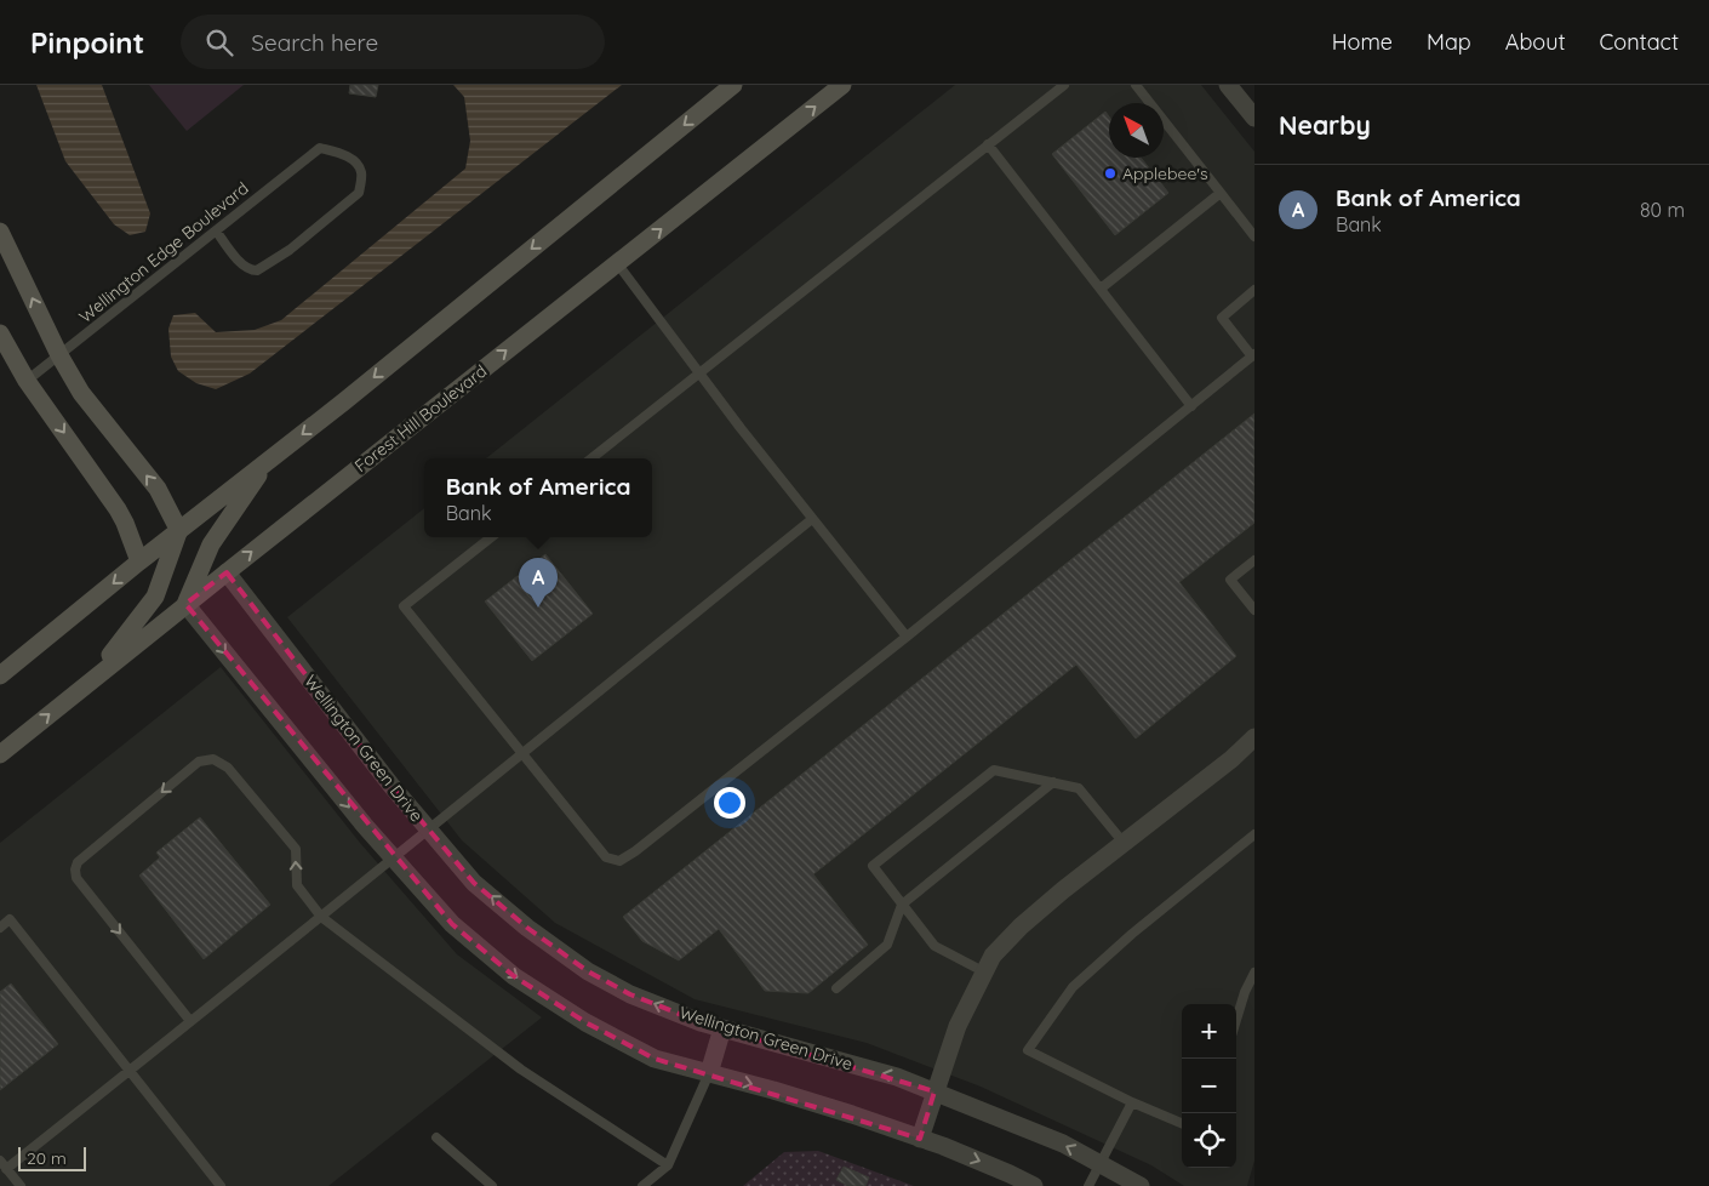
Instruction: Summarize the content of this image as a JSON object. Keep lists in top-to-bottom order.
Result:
{
  "streets": {
    "main road": ["Forest Hill Boulevard"],
    "street": ["Wellington Green Drive"],
    "lane": ["Wellington Edge Boulevard"]
  },
  "crossings": [
    ["Forest Hill Boulevard", "Wellington Green Drive"]
  ],
  "places": ["Applebee's"],
  "scale_bar": "20 m",
  "north": "top left",
  "page": {
    "header": "Pinpoint",
    "search": "Search here",
    "nav": [
      "Home",
      "Map",
      "About",
      "Contact"
    ],
    "heading": "Nearby",
    "list": [
      {
        "mark": "A",
        "name": "Bank of America",
        "note": "Bank",
        "value": "80 m"
      }
    ],
    "popup": ["Bank of America", "Bank"],
    "pins": "A",
    "map_buttons": ["+", "−"],
    "scale": "20 m"
  }
}
